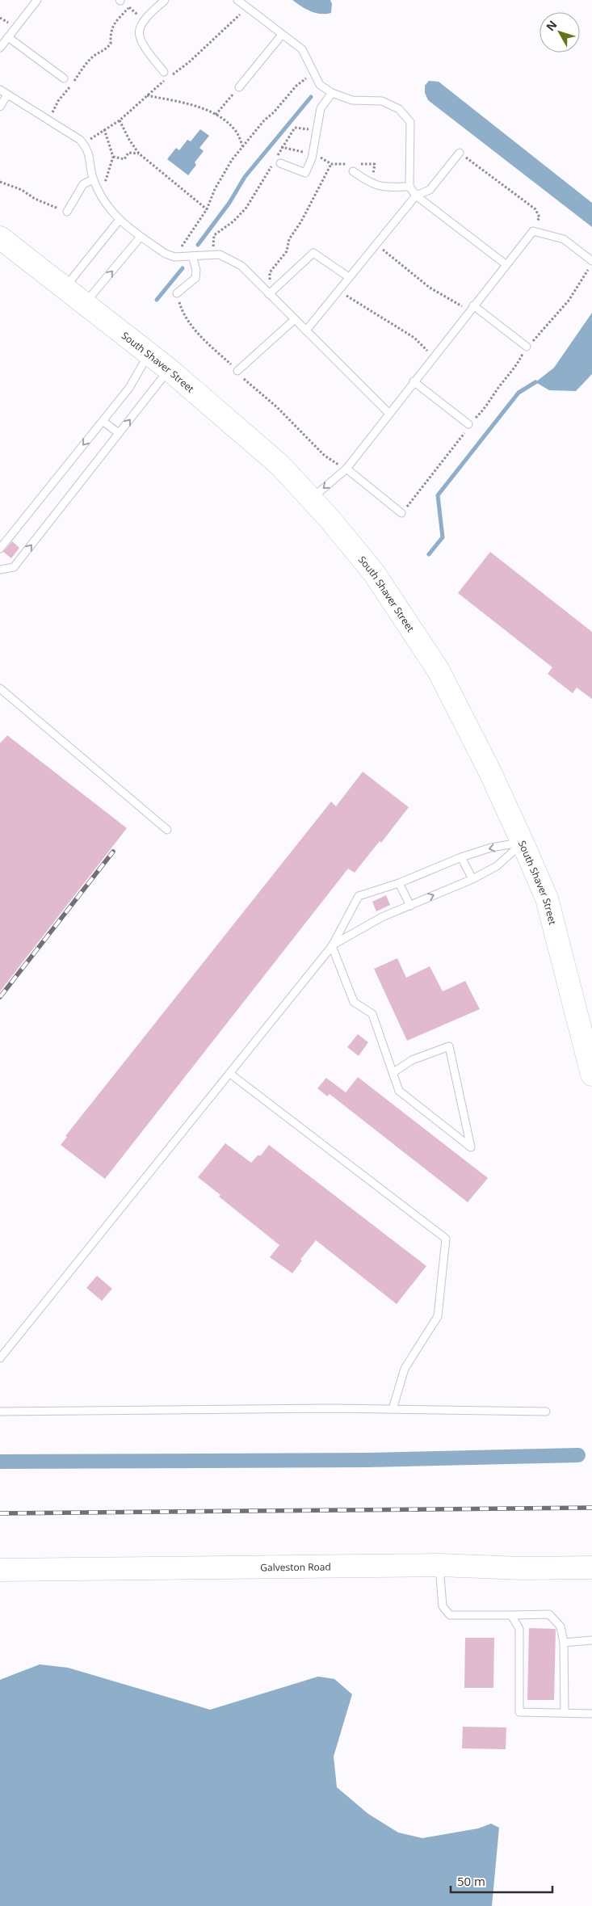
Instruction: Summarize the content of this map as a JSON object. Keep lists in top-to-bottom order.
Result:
{
  "streets": {
    "main road": ["South Shaver Street", "Galveston Road"]
  },
  "scale_bar": "50 m",
  "north": "top left"
}
